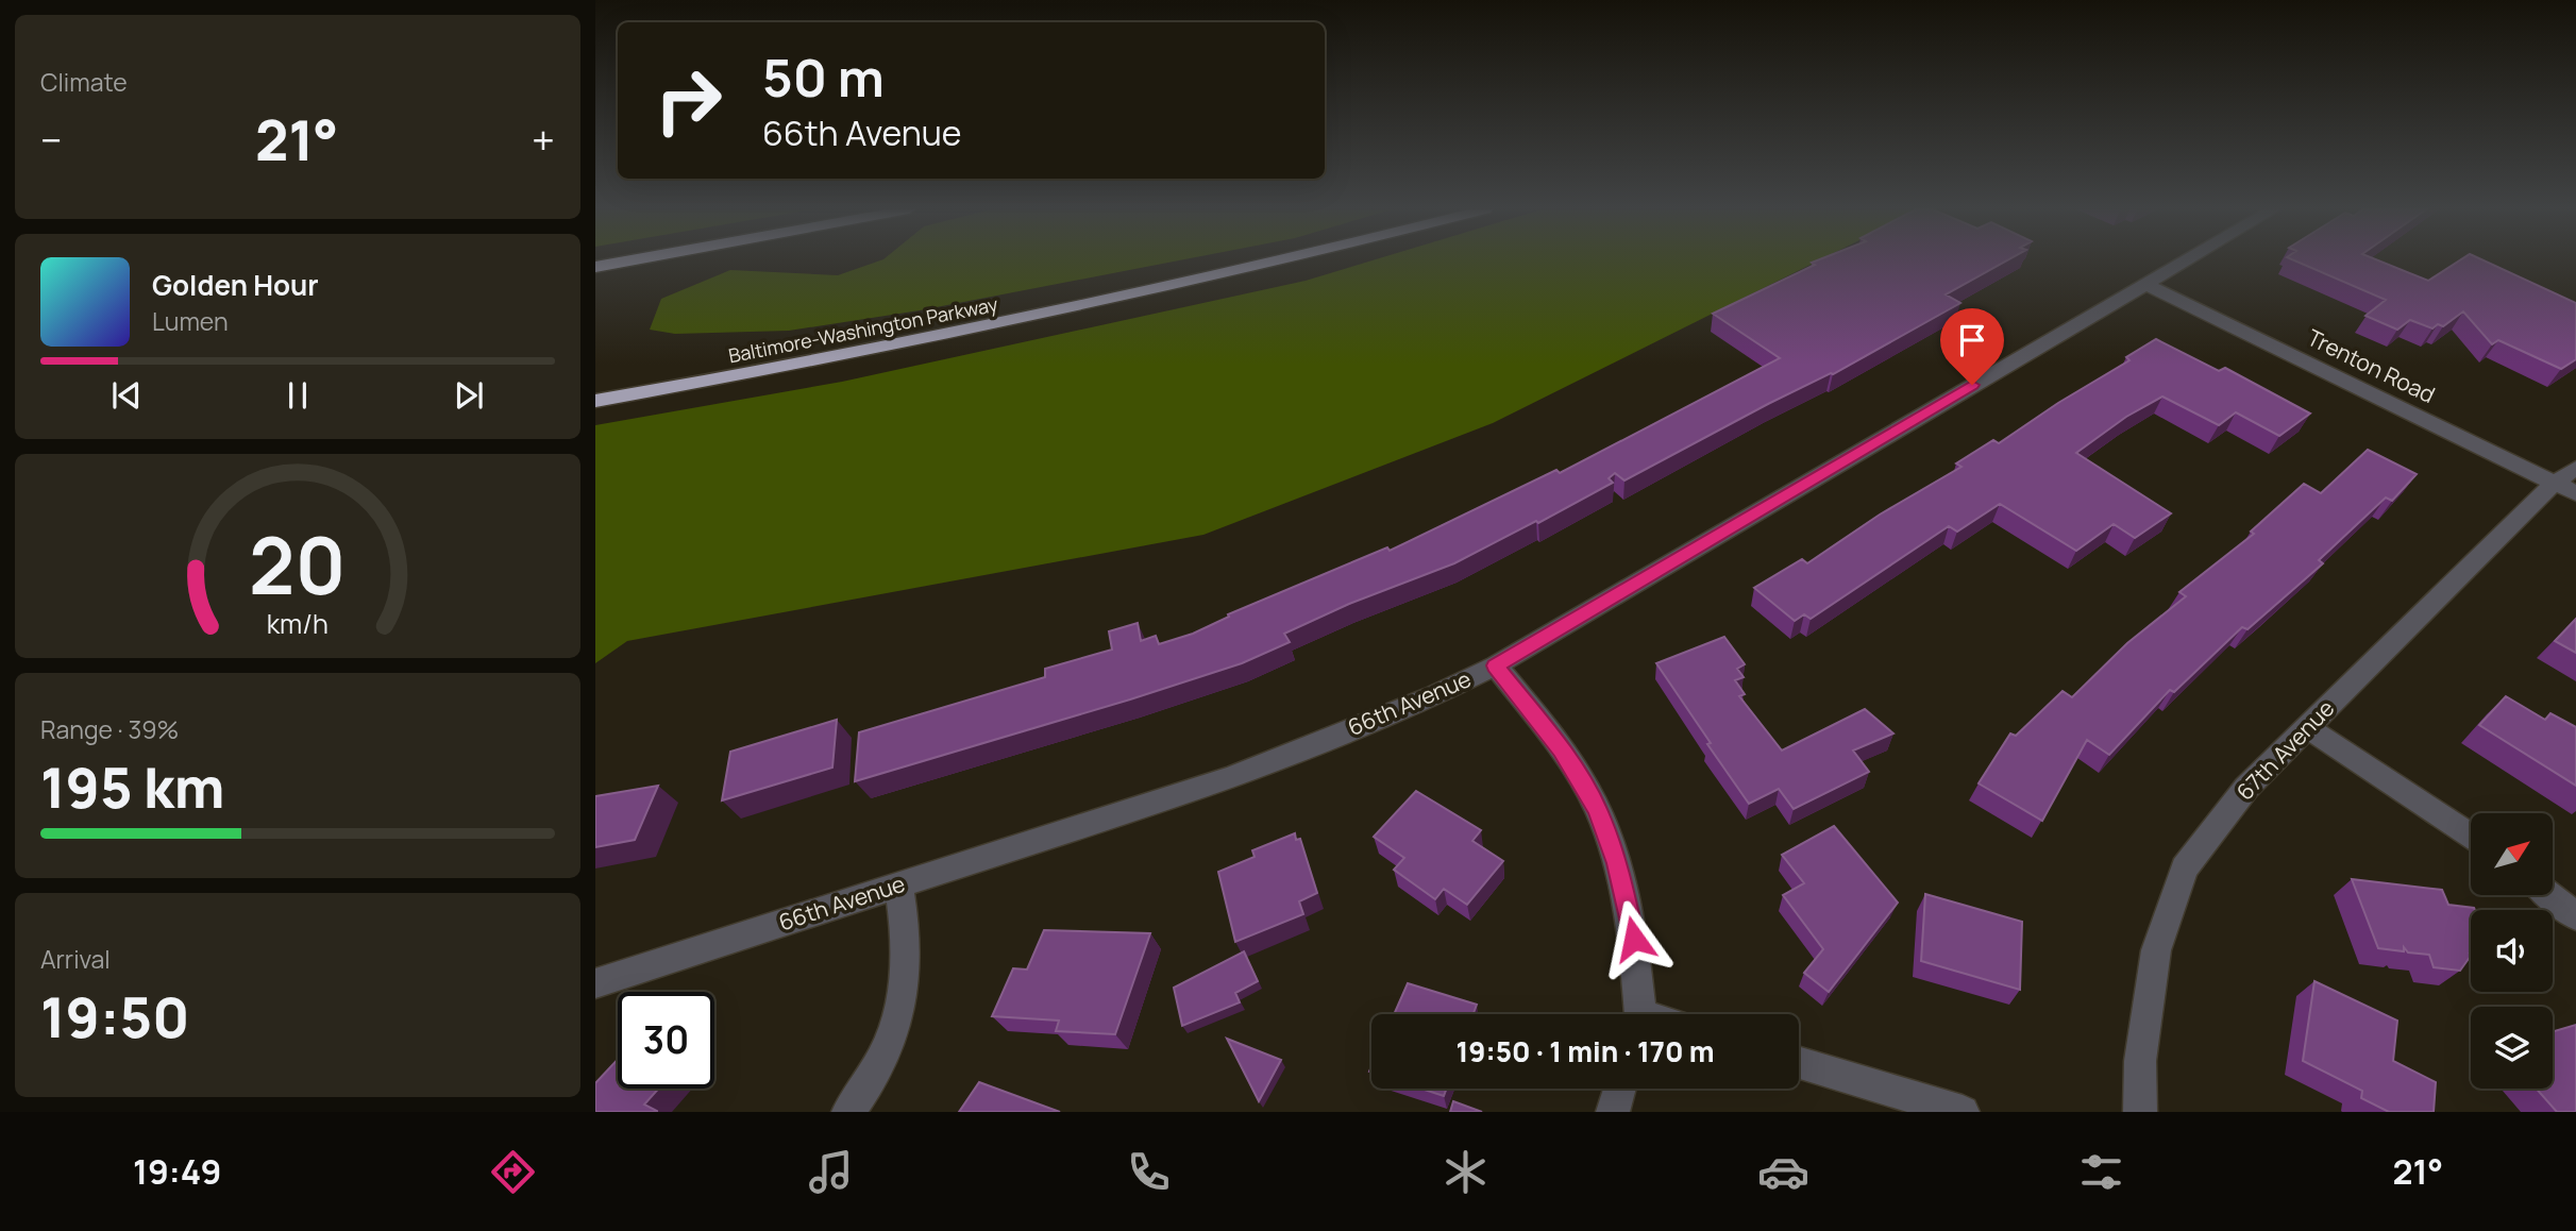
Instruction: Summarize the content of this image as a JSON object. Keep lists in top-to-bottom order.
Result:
{
  "streets": {
    "highway": ["Baltimore-Washington Parkway"],
    "street": ["Trenton Road", "66th Avenue", "67th Avenue"]
  },
  "crossings": [
    ["Trenton Road", "66th Avenue"],
    ["Trenton Road", "67th Avenue"]
  ],
  "north": "top right",
  "page": {
    "tile": [
      "Climate",
      ["Range · 39%", "195 km"],
      ["Arrival", "19:50"]
    ],
    "turn": ["50 m", "66th Avenue"],
    "heat": ["−", "21°", "+"],
    "song": ["Golden Hour", "Lumen"],
    "limit": "30",
    "trip": "19:50 · 1 min · 170 m",
    "tabs": ["19:49", "21°"],
    "gauge": ["20", "km/h"]
  }
}
